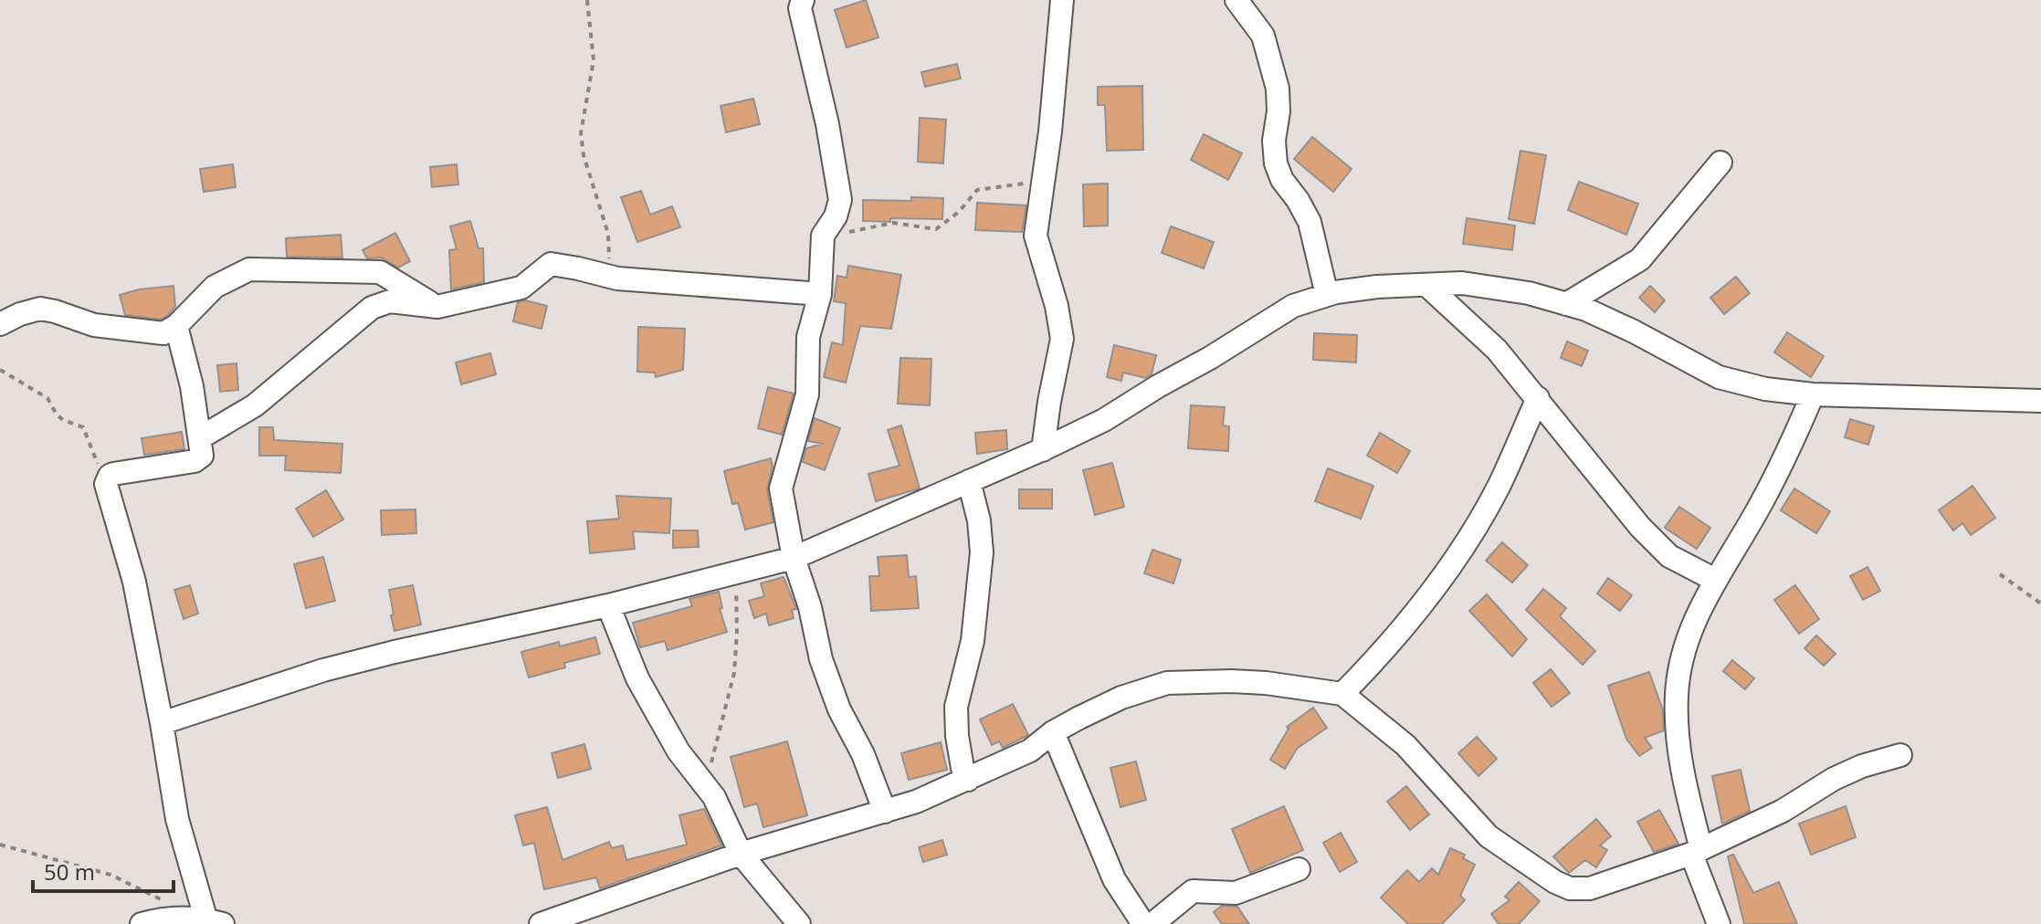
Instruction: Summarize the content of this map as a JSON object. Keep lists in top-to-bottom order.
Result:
{
  "scale_bar": "50 m"
}
